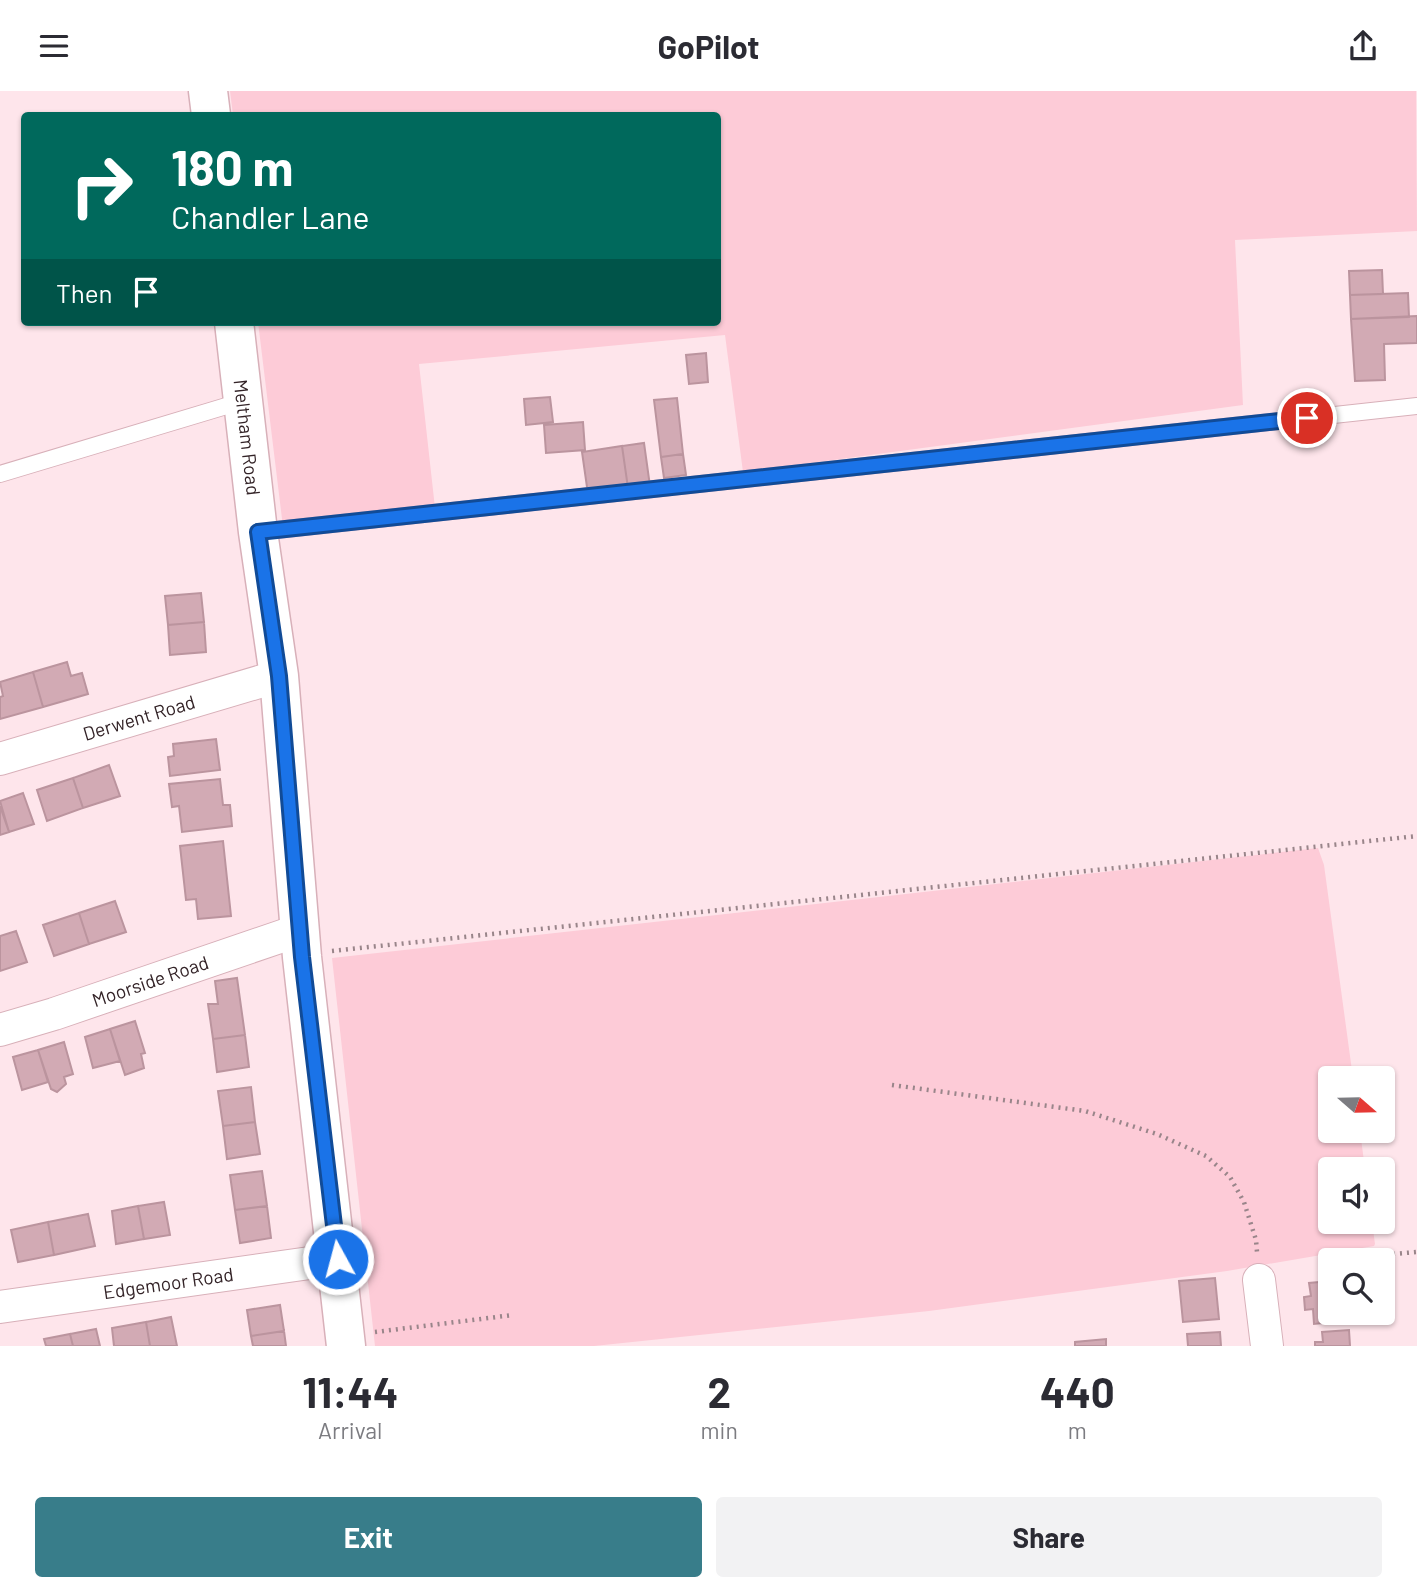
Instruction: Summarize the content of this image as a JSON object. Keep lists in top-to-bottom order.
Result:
{
  "streets": {
    "street": [
      "Meltham Road",
      "Derwent Road",
      "Moorside Road",
      "Edgemoor Road"
    ]
  },
  "crossings": [
    ["Meltham Road", "Derwent Road"],
    ["Meltham Road", "Moorside Road"],
    ["Meltham Road", "Edgemoor Road"]
  ],
  "north": "right",
  "page": {
    "header": "GoPilot",
    "turn": ["180 m", "Chandler Lane"],
    "then": "Then",
    "eta": [
      "11:44",
      "Arrival",
      "2",
      "min",
      "440",
      "m"
    ],
    "buttons": ["Exit", "Share"]
  }
}
